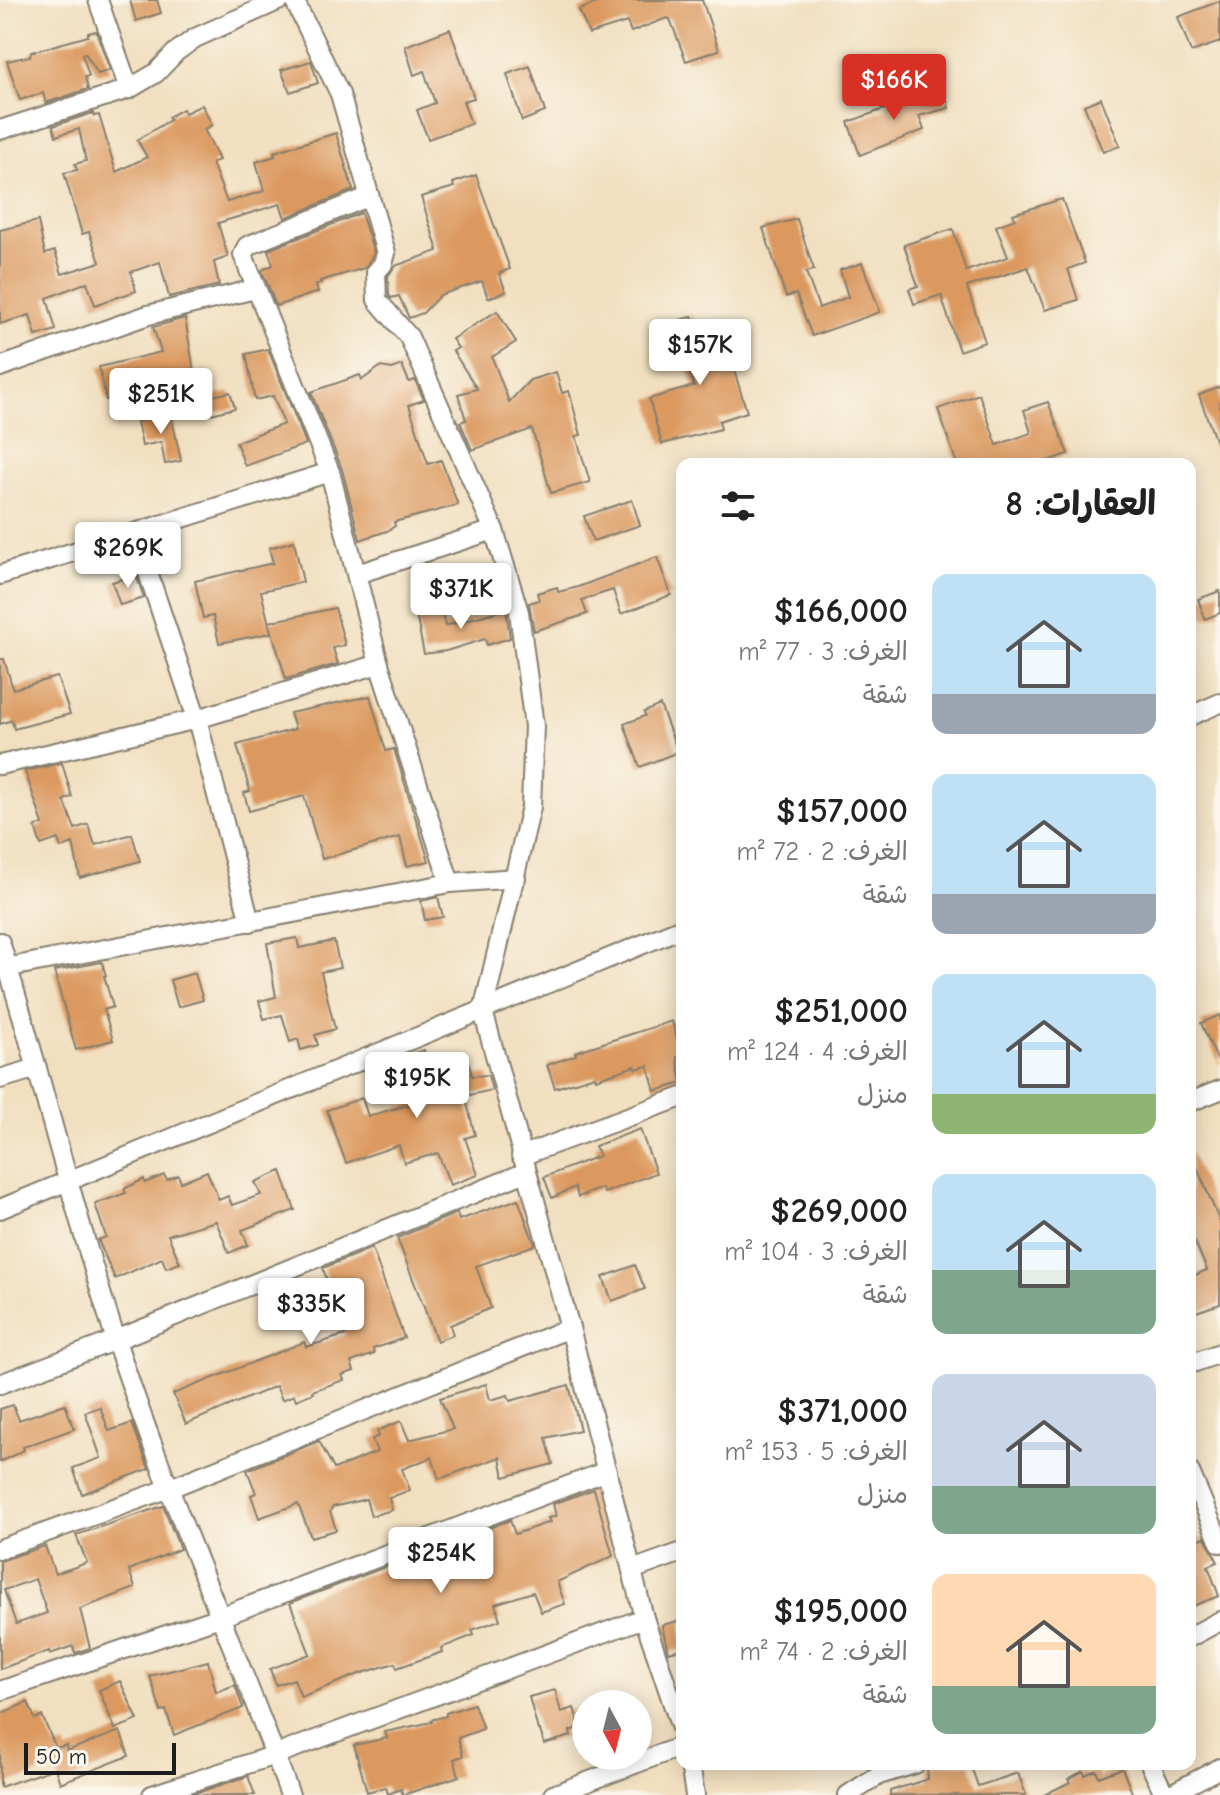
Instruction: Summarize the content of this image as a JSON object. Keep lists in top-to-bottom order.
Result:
{
  "scale_bar": "50 m",
  "north": "bottom",
  "page": {
    "price": [
      "$166K",
      "$157K",
      "$251K",
      "$269K",
      "$371K",
      "$195K",
      "$335K",
      "$254K"
    ],
    "heading": "العقارات: 8",
    "list": [
      {
        "name": "$166,000",
        "note": "الغرف: 3 · 77 m² · شقة"
      },
      {
        "name": "$157,000",
        "note": "الغرف: 2 · 72 m² · شقة"
      },
      {
        "name": "$251,000",
        "note": "الغرف: 4 · 124 m² · منزل"
      },
      {
        "name": "$269,000",
        "note": "الغرف: 3 · 104 m² · شقة"
      },
      {
        "name": "$371,000",
        "note": "الغرف: 5 · 153 m² · منزل"
      },
      {
        "name": "$195,000",
        "note": "الغرف: 2 · 74 m² · شقة"
      }
    ],
    "scale": "50 m"
  }
}
